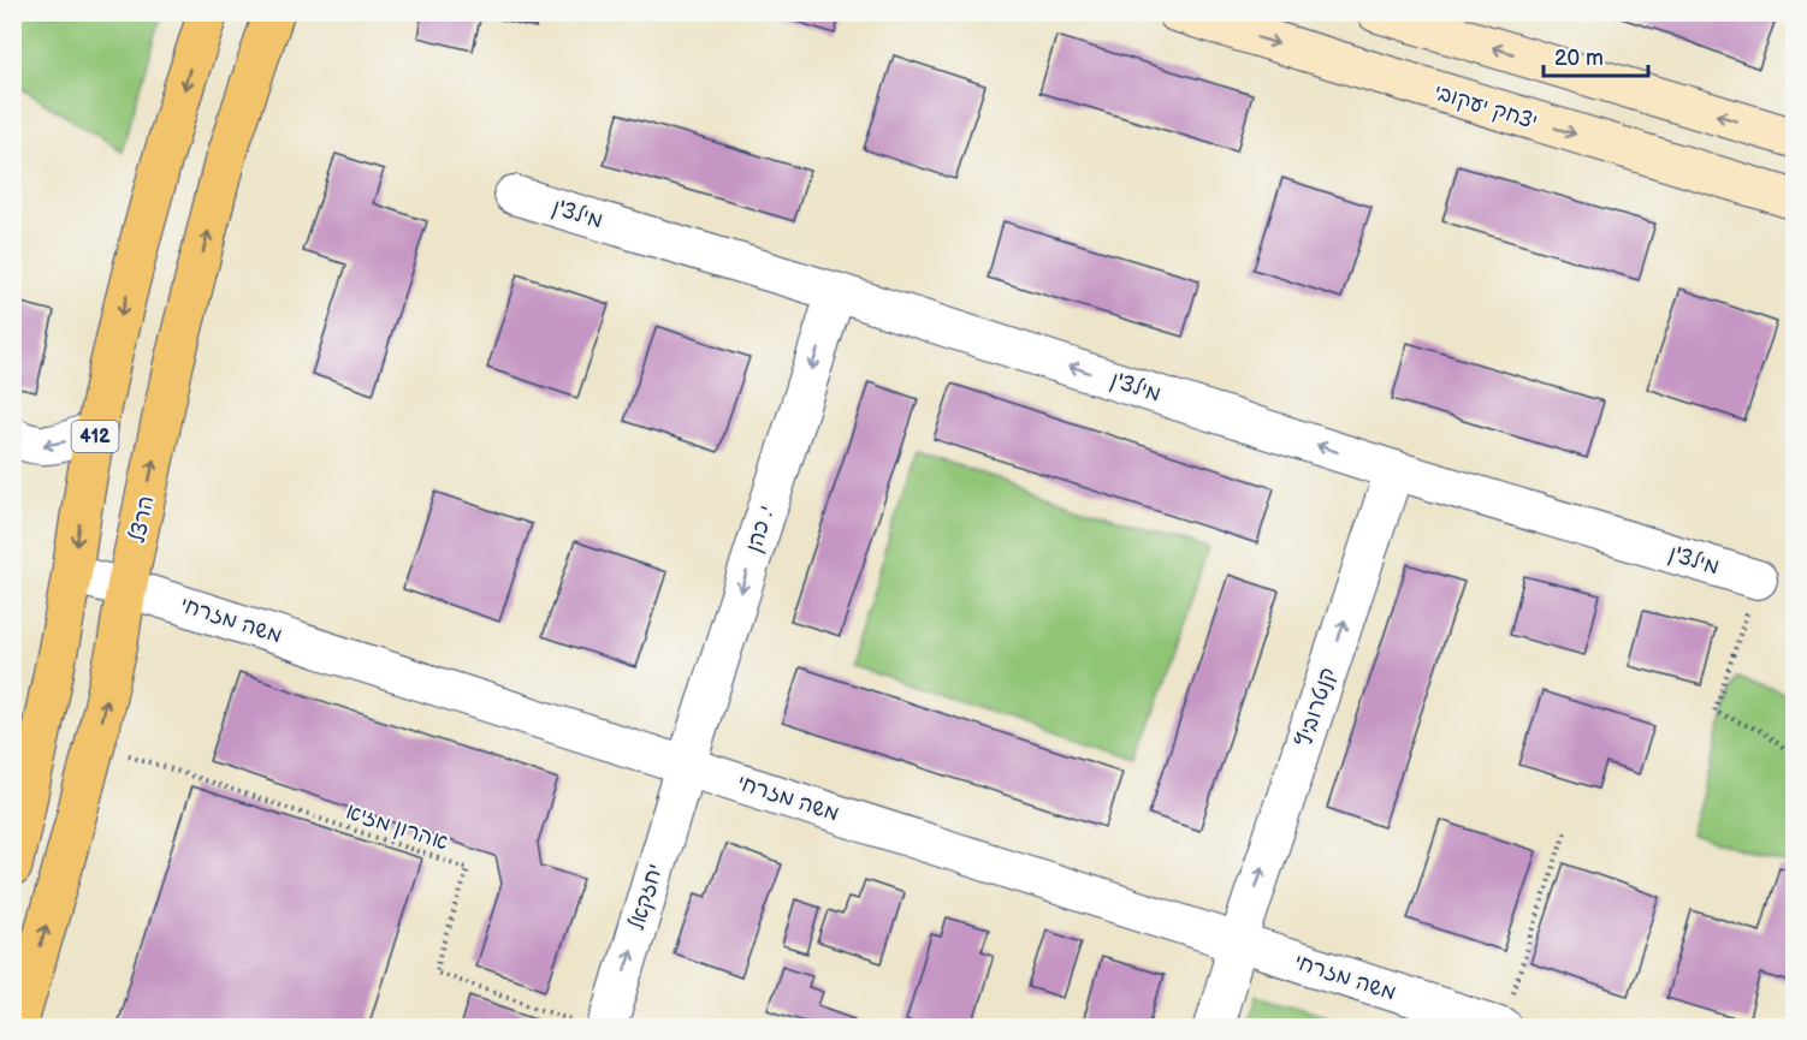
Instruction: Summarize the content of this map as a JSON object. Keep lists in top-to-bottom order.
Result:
{
  "streets": {
    "main road": ["יצחק יעקובי", "412", "הרצל"],
    "street": [
      "מילצ'ן",
      "י. כהן",
      "משה מזרחי",
      "קנטרוביץ",
      "יחזקאל"
    ],
    "path": ["אהרון מזיא"]
  },
  "crossings": [
    ["מילצ'ן", "י. כהן"],
    ["מילצ'ן", "קנטרוביץ"],
    ["412", "משה מזרחי"],
    ["הרצל", "משה מזרחי"],
    ["הרצל", "אהרון מזיא"],
    ["י. כהן", "משה מזרחי"],
    ["י. כהן", "יחזקאל"],
    ["משה מזרחי", "קנטרוביץ"],
    ["משה מזרחי", "יחזקאל"],
    ["אהרון מזיא", "יחזקאל"]
  ],
  "one_way": [
    "מילצ'ן",
    "י. כהן",
    "קנטרוביץ",
    "יחזקאל"
  ],
  "scale_bar": "20 m"
}
